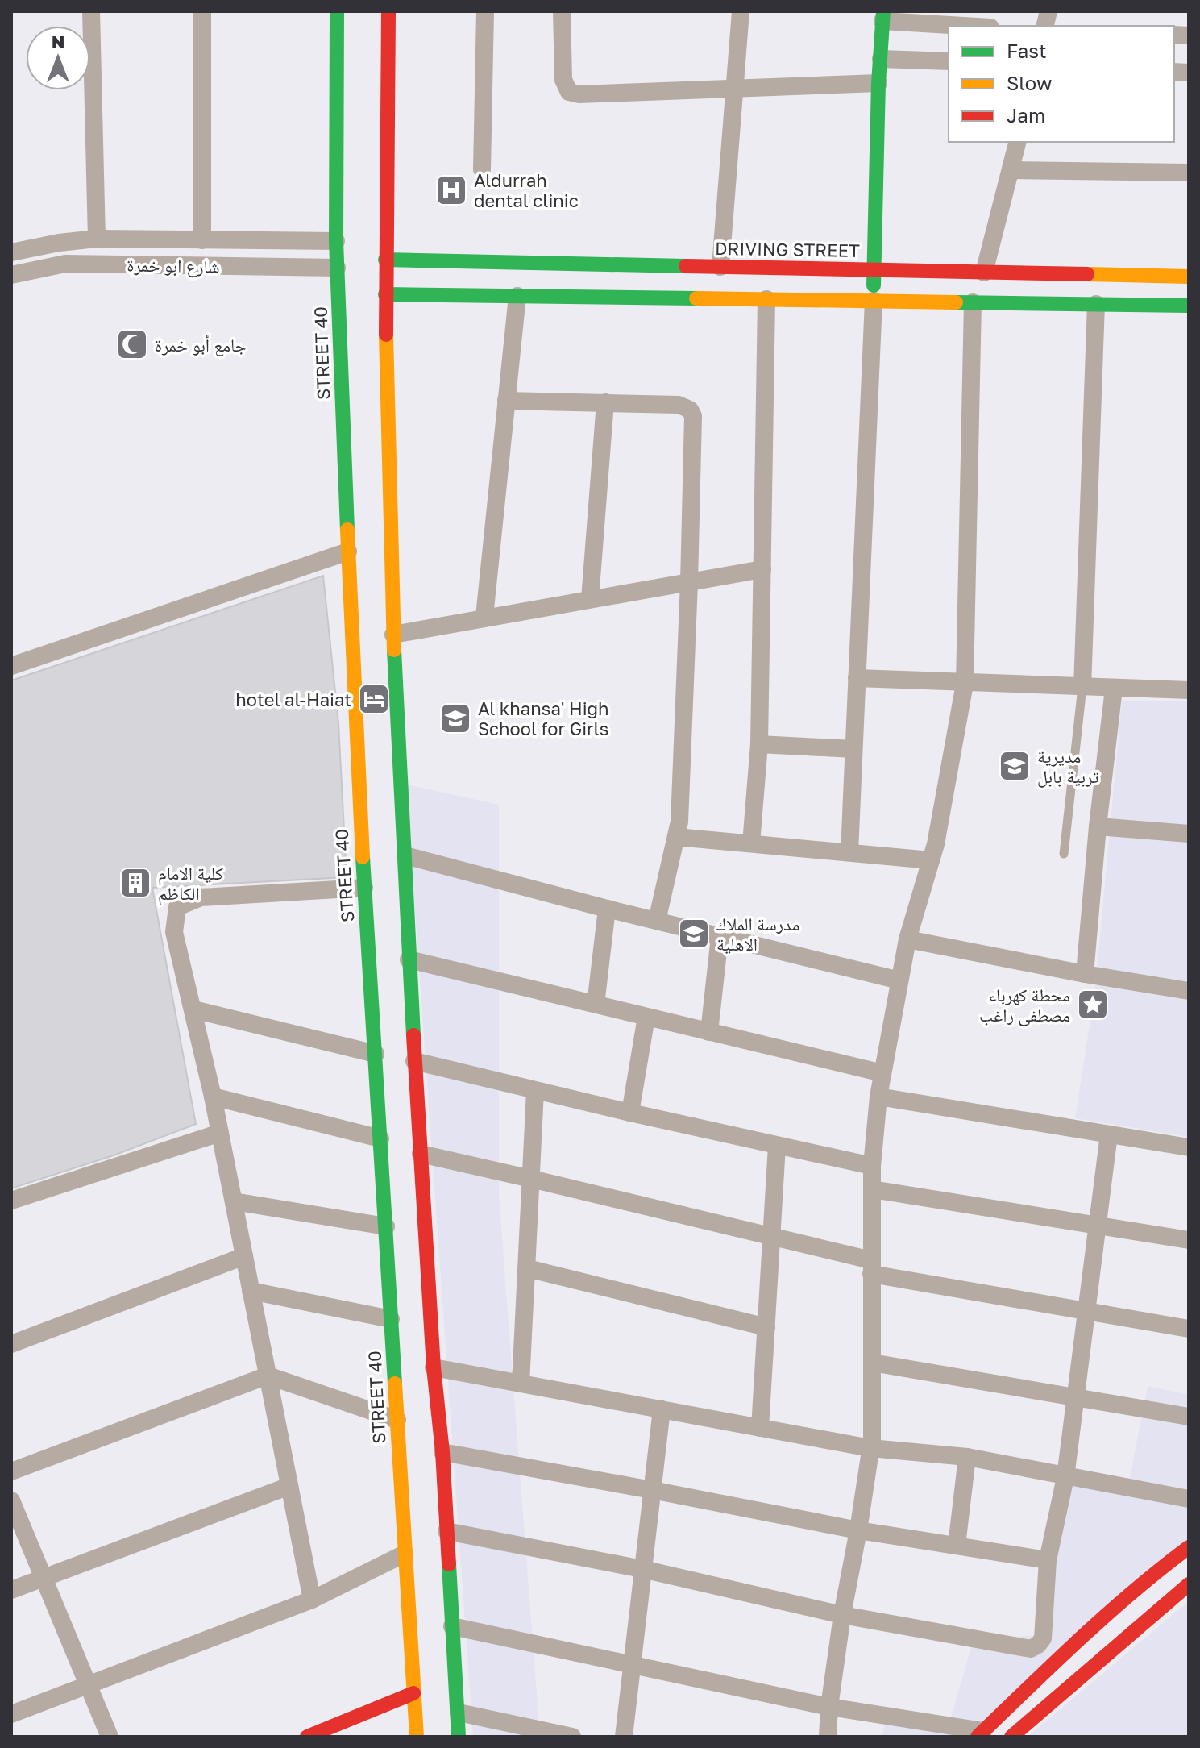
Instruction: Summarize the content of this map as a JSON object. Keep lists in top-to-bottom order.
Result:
{
  "streets": {
    "main road": ["DRIVING STREET", "STREET 40"],
    "street": ["شارع ابو خمرة"]
  },
  "crossings": [
    ["شارع ابو خمرة", "STREET 40"]
  ],
  "places": {
    "hospital": ["Aldurrah dental clinic"],
    "mosque": ["جامع أبو خمرة"],
    "hotel": ["hotel al-Haiat"],
    "school or university": ["Al khansa' High School for Girls", "مديرية تربية بابل", "مدرسة الملاك الاهلية"],
    "building": ["كلية الامام الكاظم"],
    "place": ["محطة كهرباء مصطفى راغب"]
  },
  "legend": ["Fast", "Slow", "Jam"],
  "north": "top"
}
